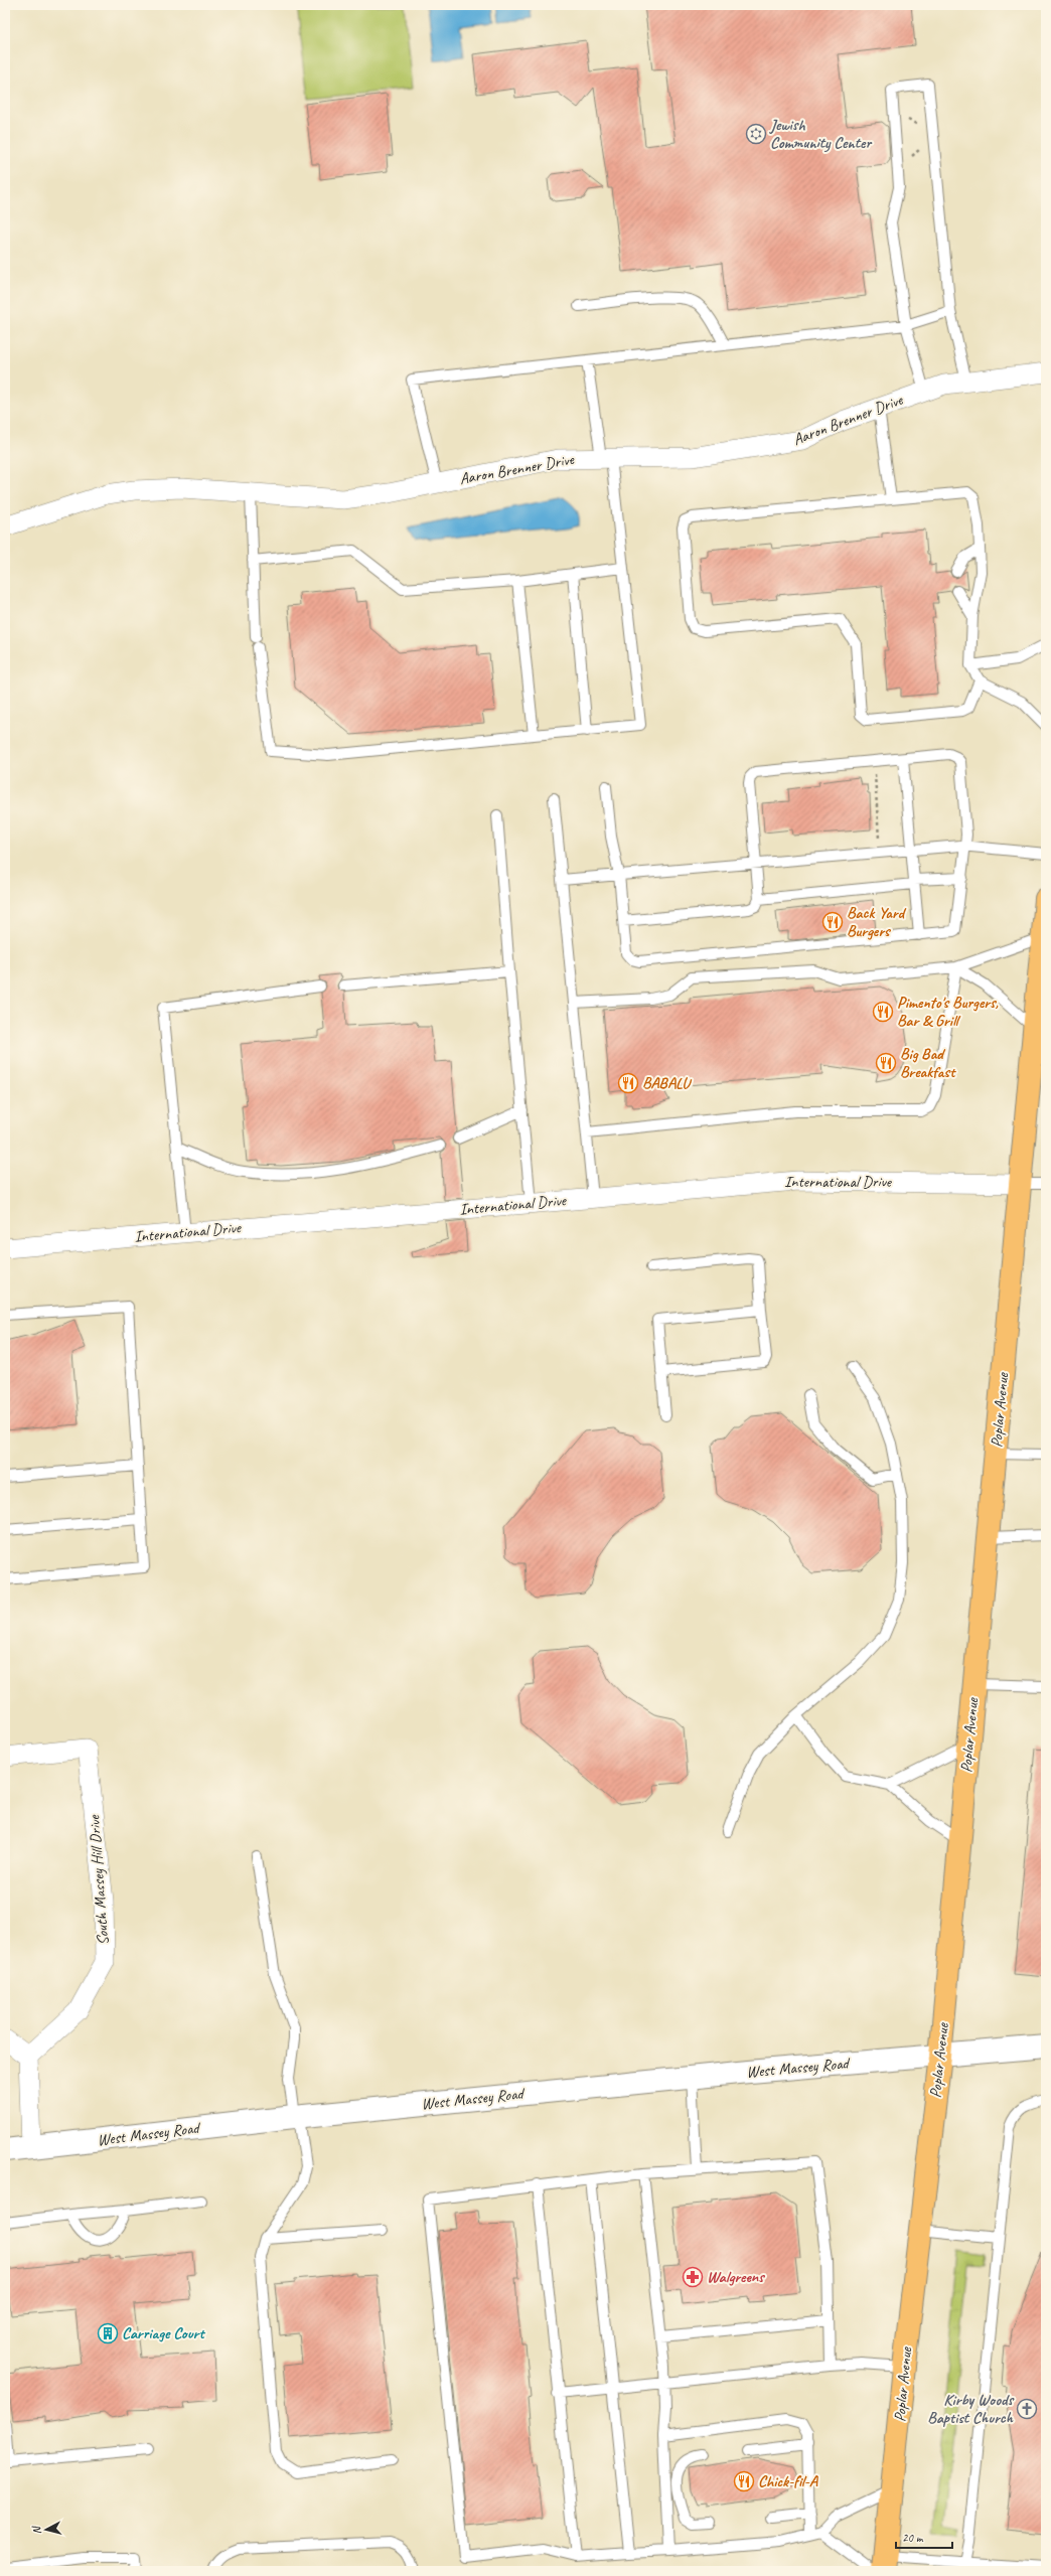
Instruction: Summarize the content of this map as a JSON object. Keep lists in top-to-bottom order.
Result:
{
  "streets": {
    "main road": ["Poplar Avenue"],
    "street": [
      "Aaron Brenner Drive",
      "International Drive",
      "South Massey Hill Drive",
      "West Massey Road"
    ]
  },
  "crossings": [
    ["International Drive", "Poplar Avenue"],
    ["Poplar Avenue", "West Massey Road"]
  ],
  "places": {
    "synagogue": ["Jewish Community Center"],
    "restaurant": [
      "Back Yard Burgers",
      "Pimento's Burgers, Bar & Grill",
      "Big Bad Breakfast",
      "BABALU",
      "Chick-fil-A"
    ],
    "pharmacy": ["Walgreens"],
    "building": ["Carriage Court"],
    "church": ["Kirby Woods Baptist Church"]
  },
  "scale_bar": "20 m",
  "north": "left"
}
